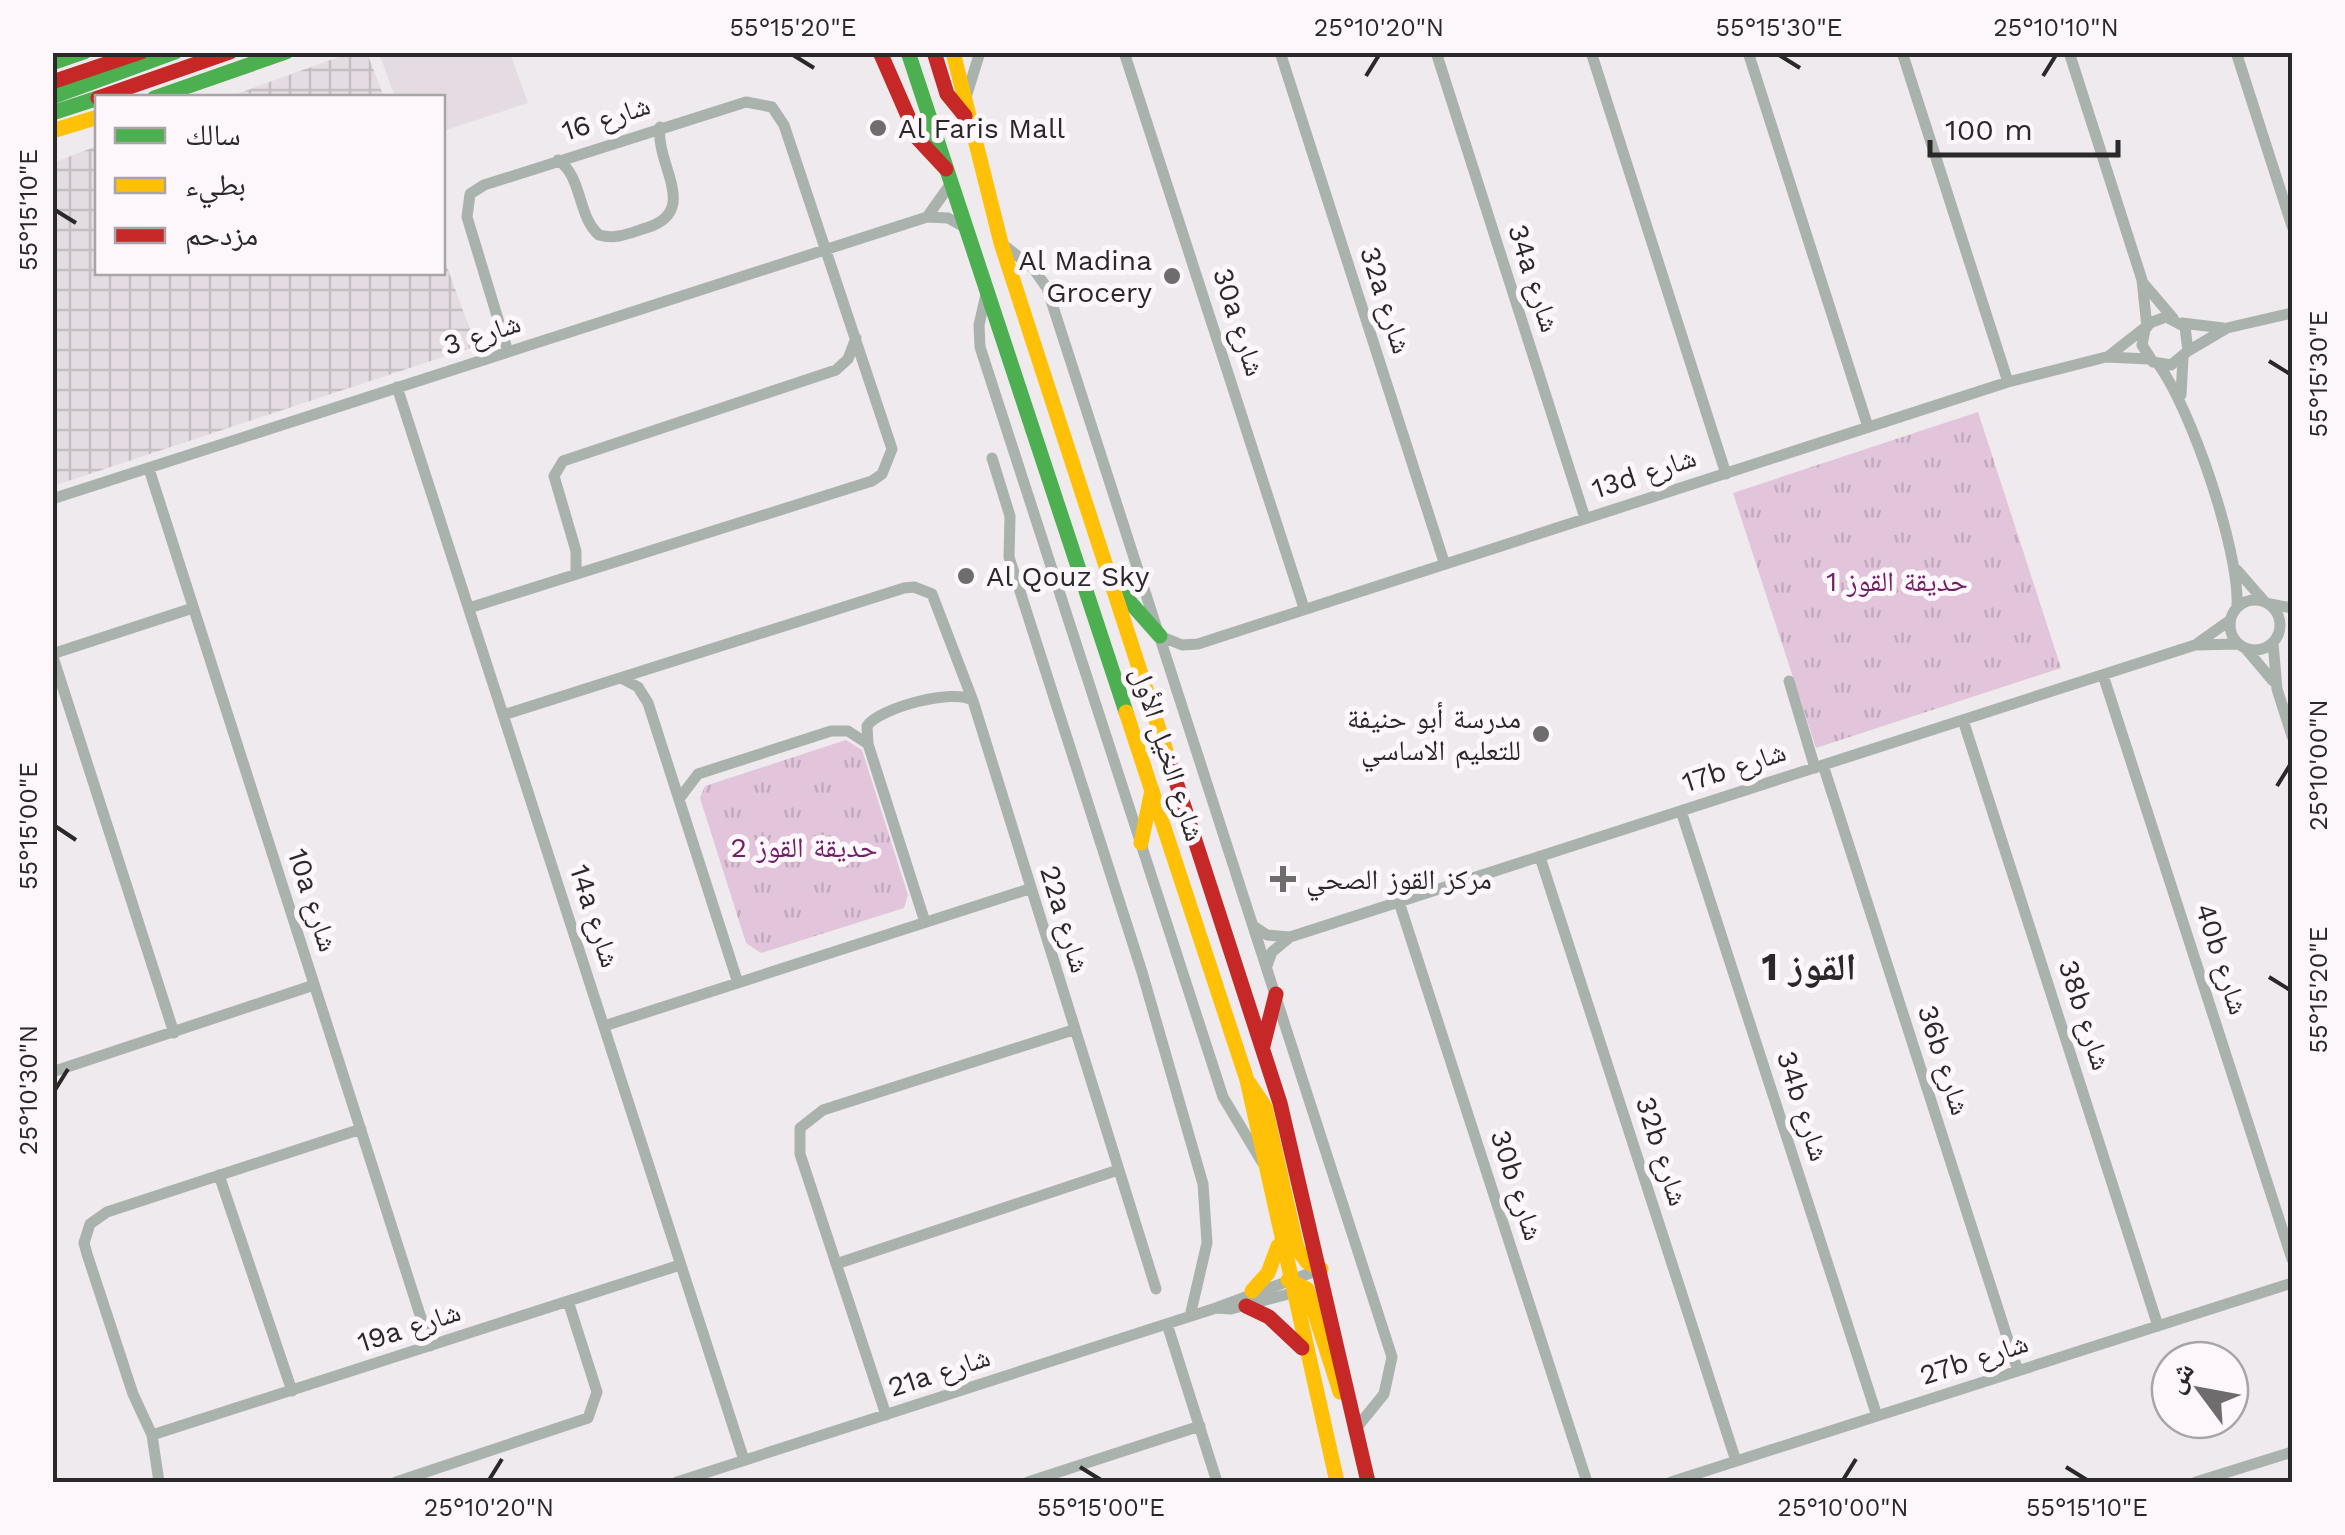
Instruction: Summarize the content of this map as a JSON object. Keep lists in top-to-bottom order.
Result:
{
  "streets": {
    "main road": ["شارع الخيل الأول"],
    "street": [
      "شارع 16",
      "34a شارع",
      "32a شارع",
      "30a شارع",
      "شارع 3",
      "13d شارع",
      "17b شارع",
      "10a شارع",
      "14a شارع",
      "22a شارع",
      "40b شارع",
      "38b شارع",
      "36b شارع",
      "34b شارع",
      "32b شارع",
      "30b شارع",
      "19a شارع",
      "27b شارع",
      "21a شارع"
    ]
  },
  "crossings": [
    ["شارع 16", "شارع 3"],
    ["34a شارع", "13d شارع"],
    ["32a شارع", "13d شارع"],
    ["30a شارع", "13d شارع"],
    ["شارع 3", "10a شارع"],
    ["شارع 3", "14a شارع"],
    ["شارع الخيل الأول", "21a شارع"],
    ["17b شارع", "40b شارع"],
    ["17b شارع", "38b شارع"],
    ["17b شارع", "36b شارع"],
    ["17b شارع", "34b شارع"],
    ["17b شارع", "32b شارع"],
    ["17b شارع", "30b شارع"],
    ["10a شارع", "19a شارع"],
    ["14a شارع", "19a شارع"],
    ["14a شارع", "21a شارع"],
    ["38b شارع", "27b شارع"],
    ["36b شارع", "27b شارع"],
    ["34b شارع", "27b شارع"],
    ["32b شارع", "27b شارع"]
  ],
  "districts": ["القوز 1"],
  "parks": ["حديقة القوز 1", "حديقة القوز 2"],
  "places": {
    "other": [
      "Al Faris Mall",
      "Al Madina Grocery",
      "Al Qouz Sky",
      "مدرسة أبو حنيفة للتعليم الاساسي"
    ],
    "health": ["مركز القوز الصحي"]
  },
  "legend": ["سالك", "بطيء", "مزدحم"],
  "scale_bar": "100 m",
  "north": "top left",
  "coordinates": [
    "55°15'20\"E",
    "25°10'20\"N",
    "55°15'30\"E",
    "25°10'10\"N",
    "55°15'10\"E",
    "25°10'00\"N",
    "55°15'00\"E",
    "25°10'30\"N"
  ]
}
